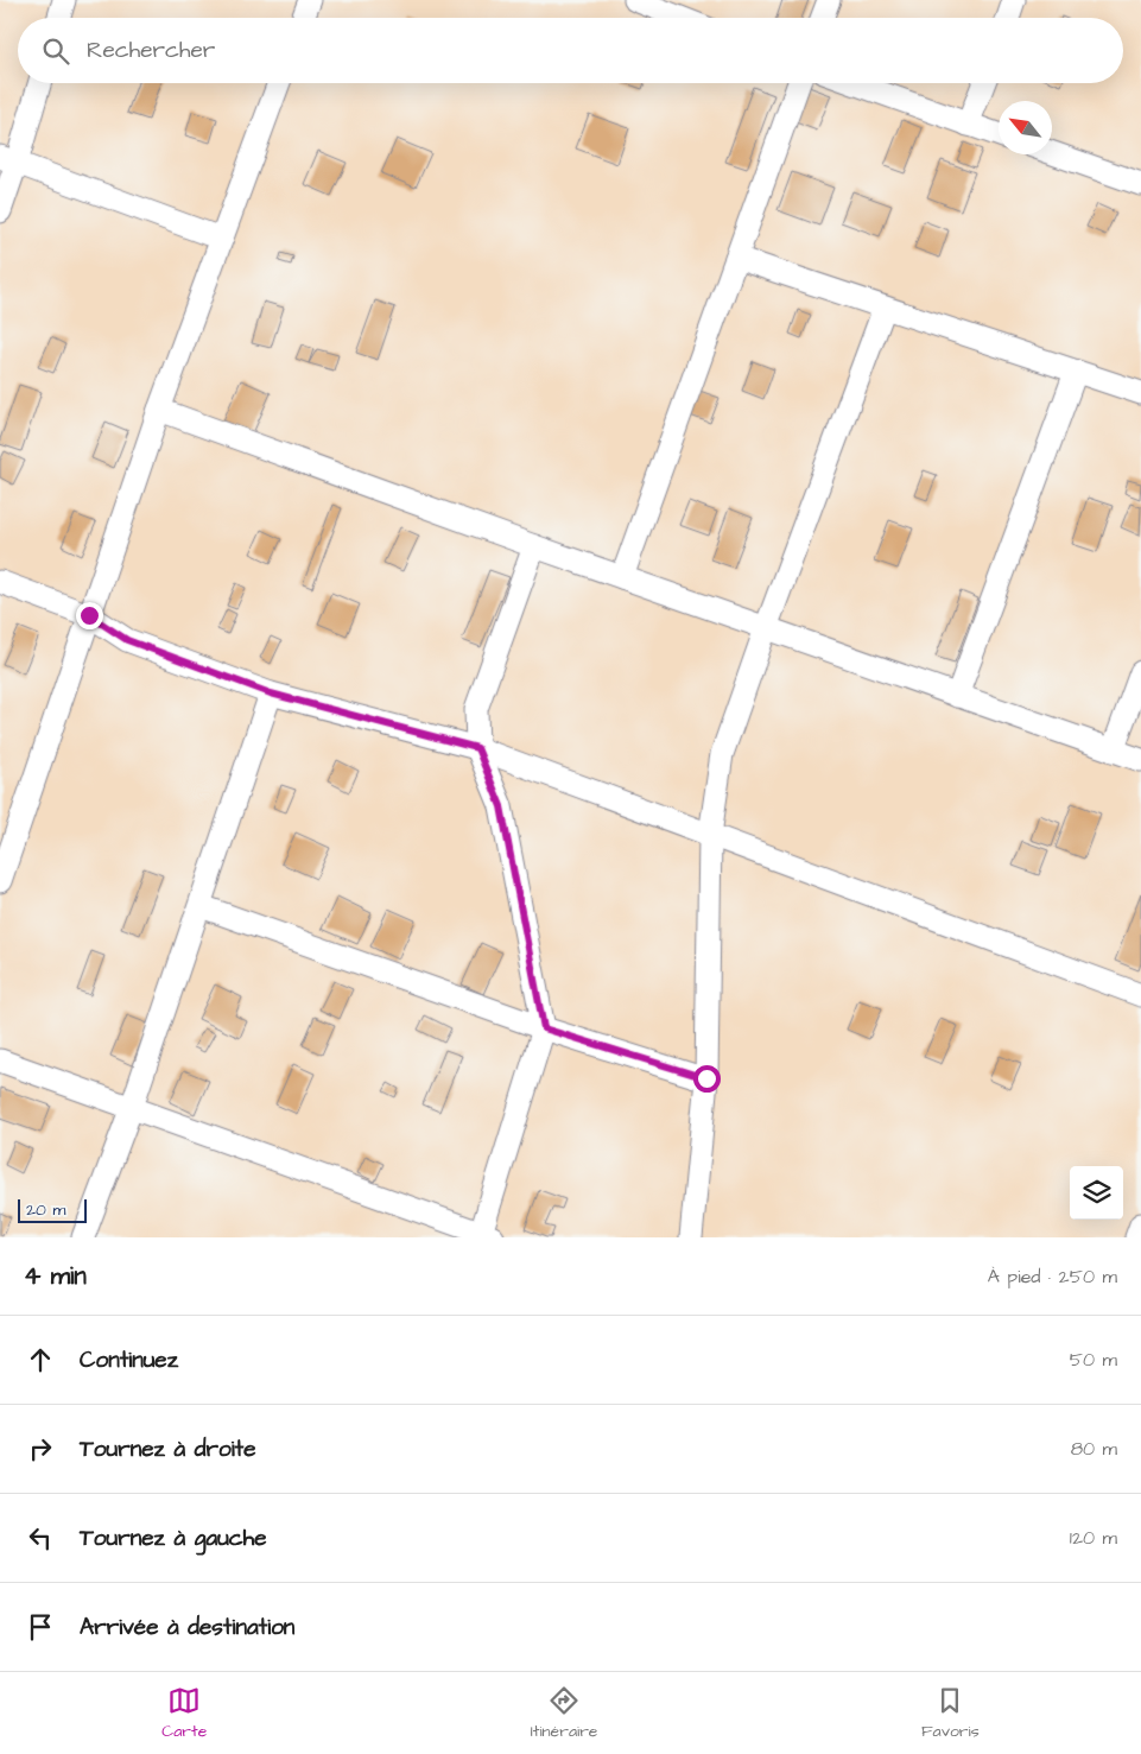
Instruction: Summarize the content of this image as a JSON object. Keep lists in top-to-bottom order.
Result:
{
  "scale_bar": "20 m",
  "north": "top left",
  "page": {
    "search": "Rechercher",
    "scale": "20 m",
    "heading": ["4 min", "À pied · 250 m"],
    "list": [
      ["Continuez", "50 m"],
      ["Tournez à droite", "80 m"],
      ["Tournez à gauche", "120 m"],
      "Arrivée à destination"
    ],
    "nav": ["Carte", "Itinéraire", "Favoris"]
  }
}
